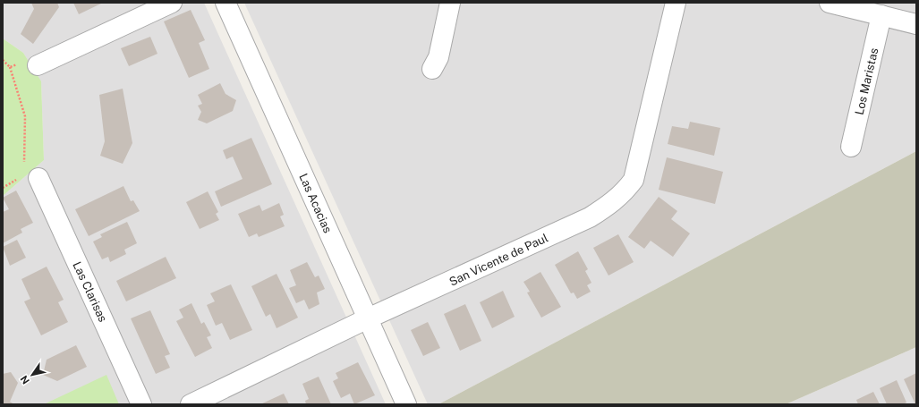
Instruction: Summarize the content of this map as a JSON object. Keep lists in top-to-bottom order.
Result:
{
  "streets": {
    "street": [
      "Los Maristas",
      "Las Acacias",
      "San Vicente de Paul",
      "Las Clarisas"
    ]
  },
  "crossings": [
    ["Las Acacias", "San Vicente de Paul"]
  ],
  "north": "bottom left"
}
